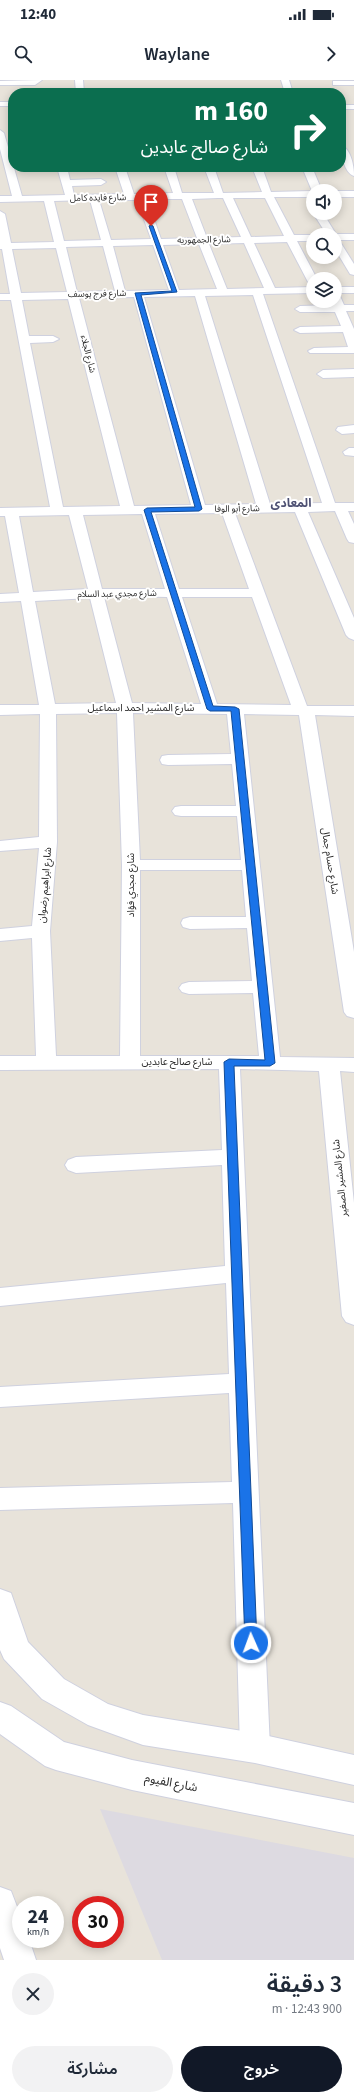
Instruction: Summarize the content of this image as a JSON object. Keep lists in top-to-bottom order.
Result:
{
  "streets": {
    "street": [
      "شارع فايده كامل",
      "شارع الجمهوريه",
      "شارع فرج يوسف",
      "شارع الجلاء",
      "شارع أبو الوفا",
      "شارع مجدي عبد السلام",
      "شارع المشير احمد اسماعيل",
      "شارع حسام جمال",
      "شارع ابراهيم رضوان",
      "شارع مجدي فؤاد",
      "شارع صالح عابدين",
      "شارع المشير الصغير",
      "شارع الفيوم"
    ]
  },
  "crossings": [
    ["شارع فايده كامل", "شارع الجلاء"],
    ["شارع الجمهوريه", "شارع الجلاء"],
    ["شارع فرج يوسف", "شارع الجلاء"],
    ["شارع الجلاء", "شارع أبو الوفا"],
    ["شارع أبو الوفا", "شارع حسام جمال"],
    ["شارع أبو الوفا", "شارع ابراهيم رضوان"],
    ["شارع أبو الوفا", "شارع مجدي فؤاد"],
    ["شارع مجدي عبد السلام", "شارع حسام جمال"],
    ["شارع مجدي عبد السلام", "شارع ابراهيم رضوان"],
    ["شارع مجدي عبد السلام", "شارع مجدي فؤاد"],
    ["شارع المشير احمد اسماعيل", "شارع حسام جمال"],
    ["شارع المشير احمد اسماعيل", "شارع ابراهيم رضوان"],
    ["شارع المشير احمد اسماعيل", "شارع مجدي فؤاد"],
    ["شارع ابراهيم رضوان", "شارع صالح عابدين"],
    ["شارع مجدي فؤاد", "شارع صالح عابدين"],
    ["شارع صالح عابدين", "شارع المشير الصغير"]
  ],
  "districts": ["المعادى"],
  "page": {
    "status": "12:40",
    "header": "Waylane",
    "turn": ["160 m", "شارع صالح عابدين"],
    "speed": "24 km/h",
    "limit": "30",
    "heading": ["3 دقيقة", "900 m · 12:43"],
    "buttons": ["خروج", "مشاركة"]
  }
}
